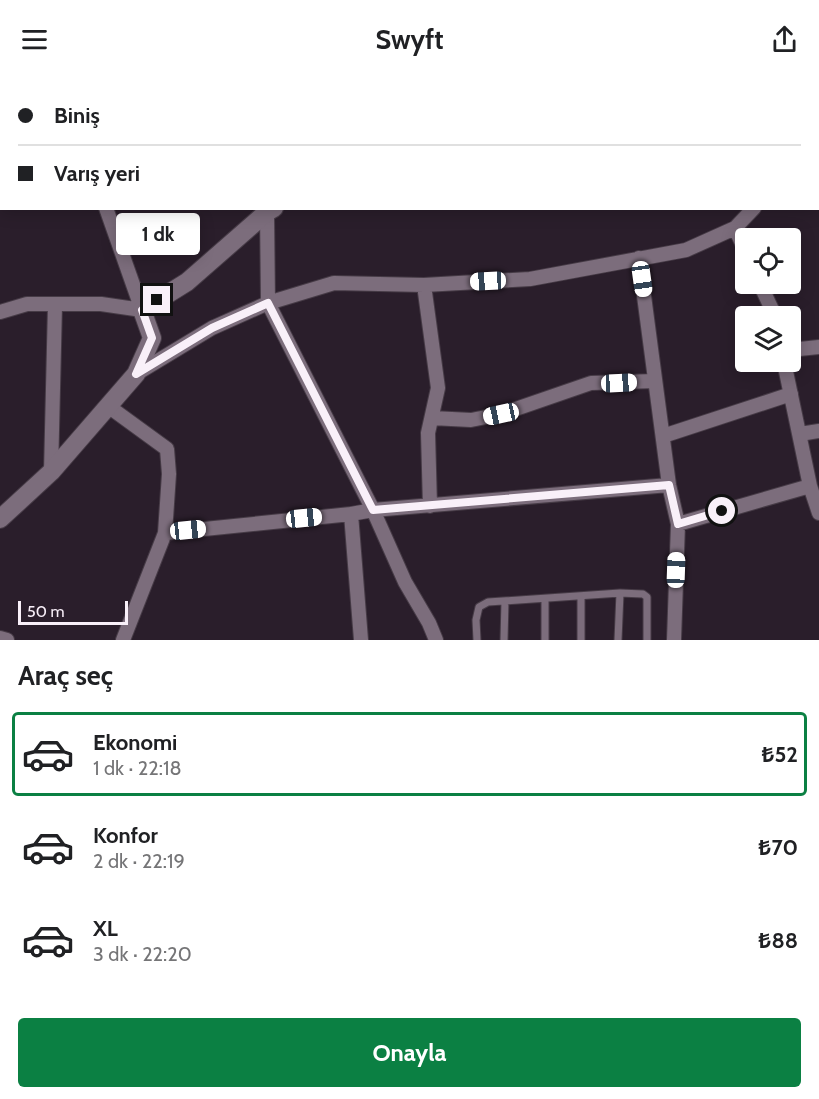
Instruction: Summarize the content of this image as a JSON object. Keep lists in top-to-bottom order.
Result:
{
  "scale_bar": "50 m",
  "page": {
    "header": "Swyft",
    "banner": ["Biniş", "Varış yeri"],
    "bubble": "1 dk",
    "scale": "50 m",
    "heading": "Araç seç",
    "list": [
      {
        "name": "Ekonomi",
        "note": "1 dk · 22:18",
        "value": "₺52"
      },
      {
        "name": "Konfor",
        "note": "2 dk · 22:19",
        "value": "₺70"
      },
      {
        "name": "XL",
        "note": "3 dk · 22:20",
        "value": "₺88"
      }
    ],
    "buttons": "Onayla"
  }
}
